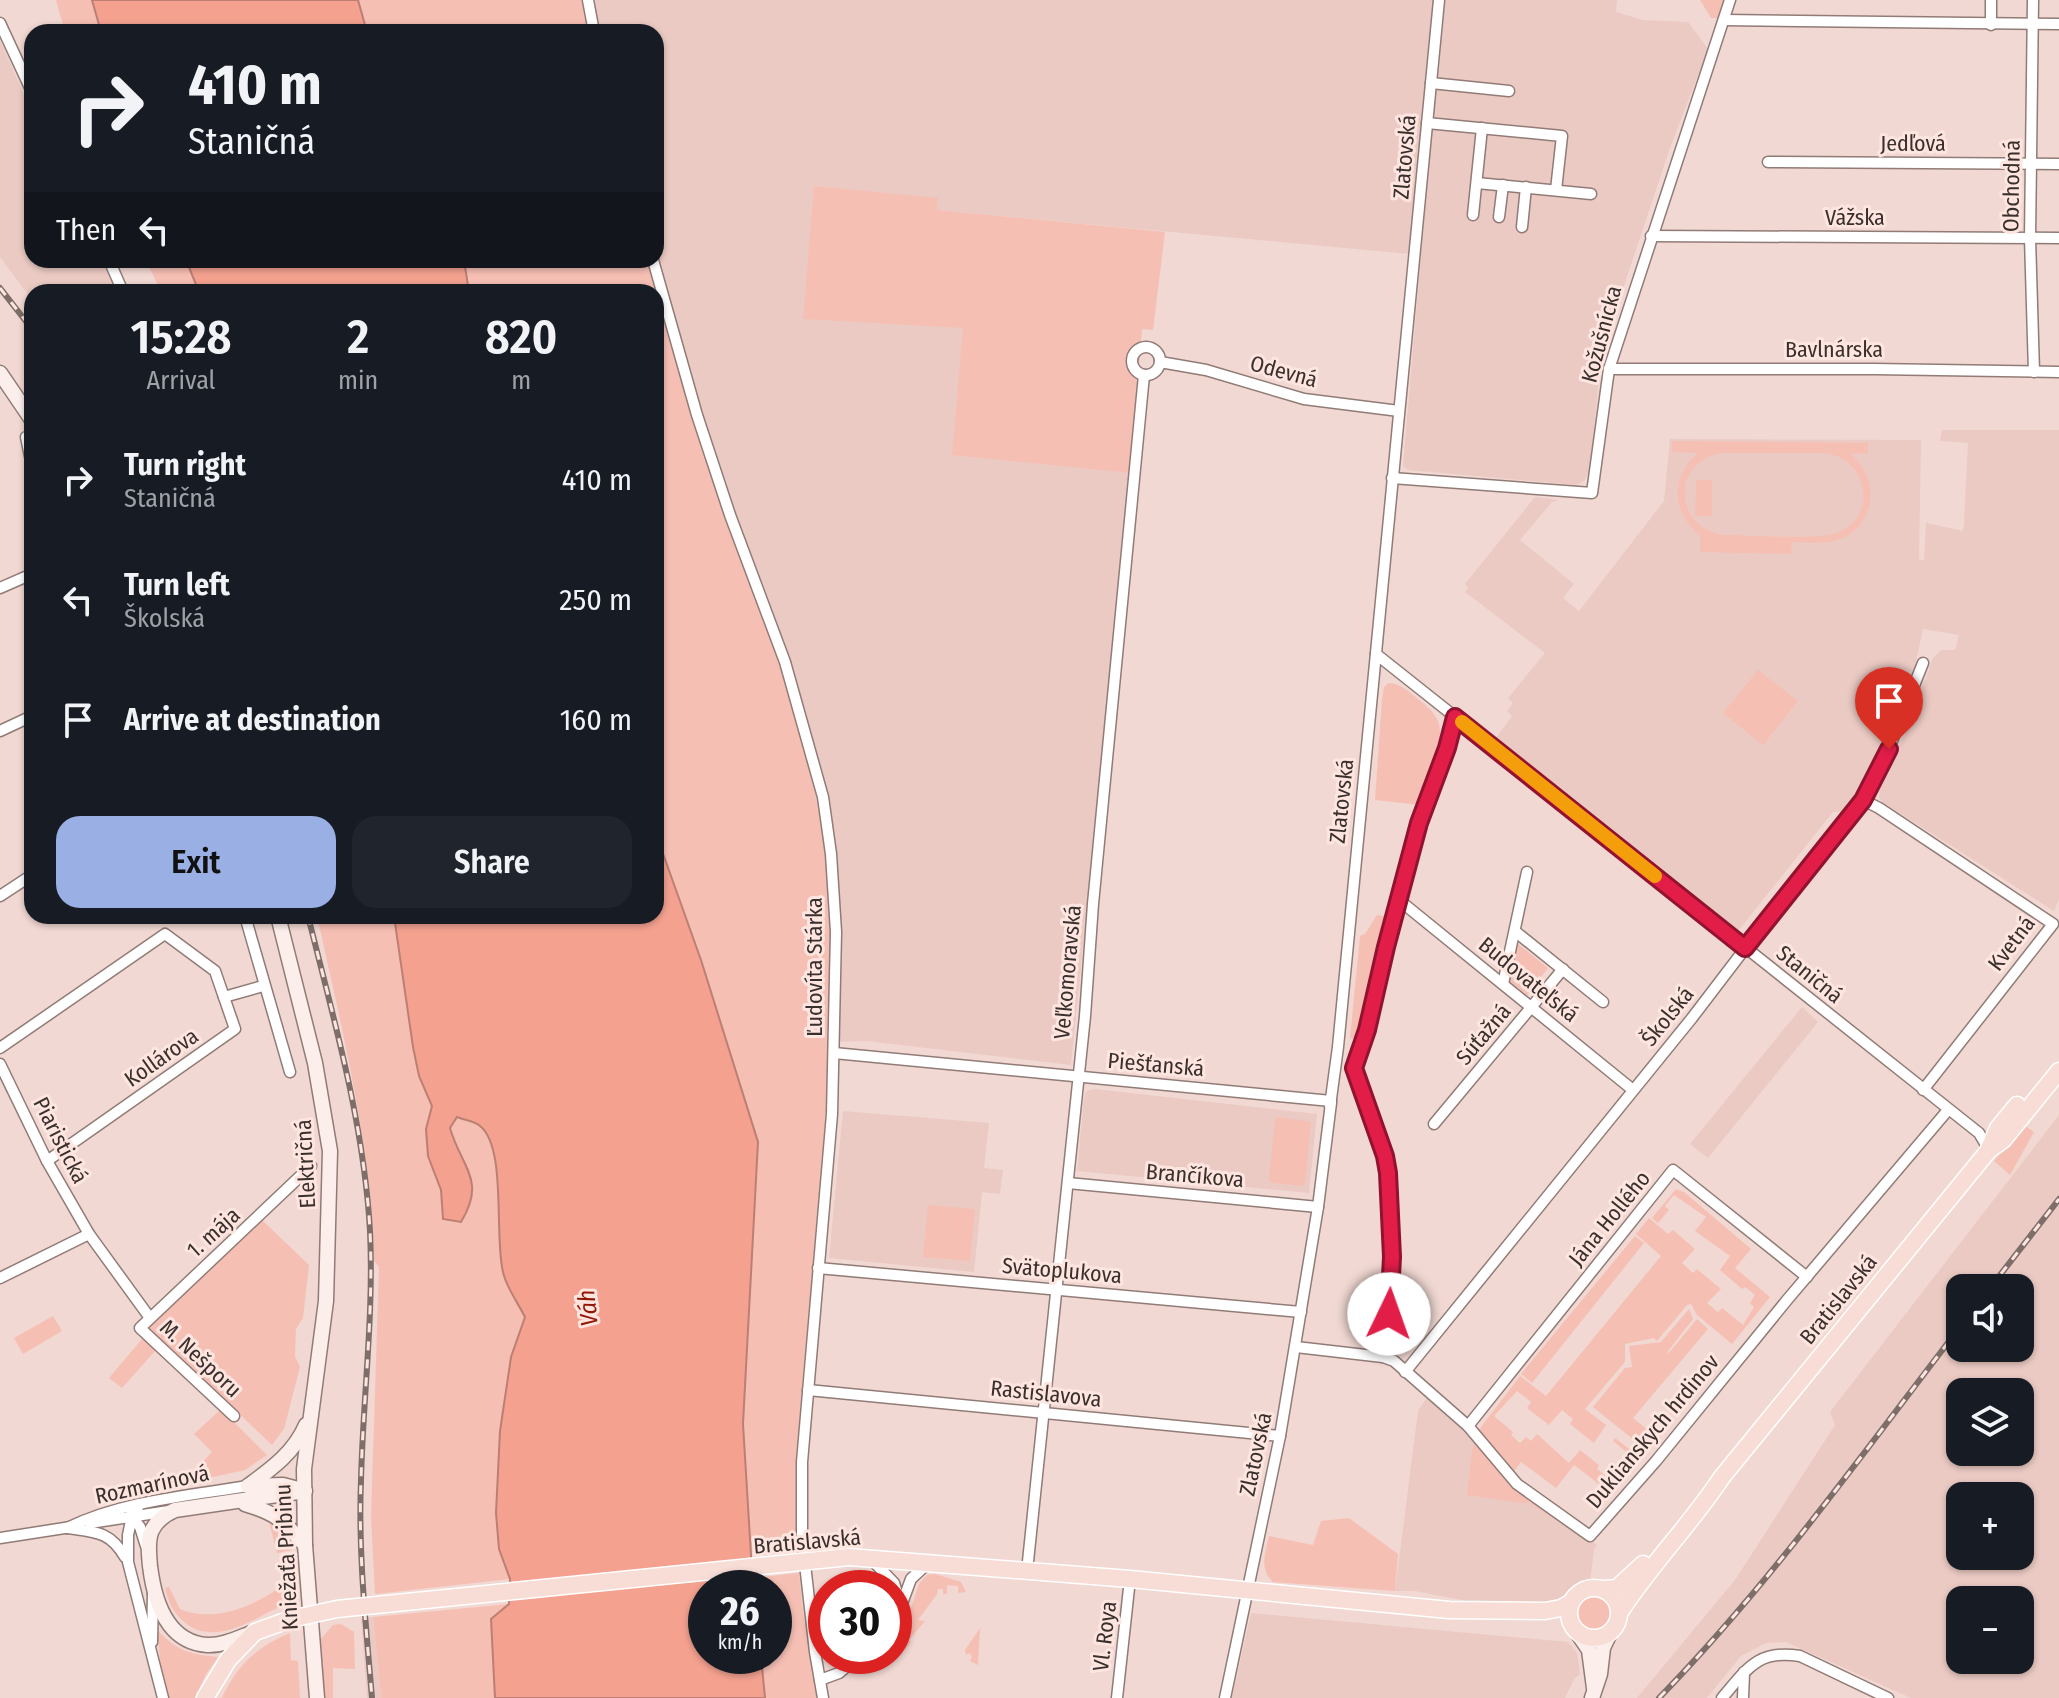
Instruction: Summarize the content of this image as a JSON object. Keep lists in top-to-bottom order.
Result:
{
  "streets": {
    "main road": ["Električná", "Bratislavská", "Kniežaťa Pribinu"],
    "street": [
      "Jedľová",
      "Zlatovská",
      "Obchodná",
      "Vážska",
      "Kožušnícka",
      "Bavlnárska",
      "Odevná",
      "Kvetná",
      "Ľudovíta Stárka",
      "Veľkomoravská",
      "Staničná",
      "Budovateľská",
      "Školská",
      "Súťažná",
      "Kollárova",
      "Piešťanská",
      "Piaristická",
      "Brančíkova",
      "Jána Hollého",
      "1. mája",
      "Svätoplukova",
      "M. Nešporu",
      "Rastislavova",
      "Duklianskych hrdinov",
      "Rozmarínová",
      "Vl. Roya"
    ]
  },
  "crossings": [
    ["Jedľová", "Obchodná"],
    ["Zlatovská", "Kožušnícka"],
    ["Zlatovská", "Odevná"],
    ["Zlatovská", "Staničná"],
    ["Zlatovská", "Piešťanská"],
    ["Zlatovská", "Brančíkova"],
    ["Zlatovská", "Svätoplukova"],
    ["Zlatovská", "Bratislavská"],
    ["Zlatovská", "Rastislavova"],
    ["Zlatovská", "Duklianskych hrdinov"],
    ["Obchodná", "Vážska"],
    ["Obchodná", "Bavlnárska"],
    ["Vážska", "Kožušnícka"],
    ["Kožušnícka", "Bavlnárska"],
    ["Odevná", "Veľkomoravská"],
    ["Kvetná", "Staničná"],
    ["Kvetná", "Školská"],
    ["Ľudovíta Stárka", "Piešťanská"],
    ["Ľudovíta Stárka", "Svätoplukova"],
    ["Ľudovíta Stárka", "Rastislavova"],
    ["Veľkomoravská", "Piešťanská"],
    ["Veľkomoravská", "Brančíkova"],
    ["Veľkomoravská", "Svätoplukova"],
    ["Veľkomoravská", "Bratislavská"],
    ["Veľkomoravská", "Rastislavova"],
    ["Staničná", "Školská"],
    ["Staničná", "Bratislavská"],
    ["Staničná", "Duklianskych hrdinov"],
    ["Budovateľská", "Školská"],
    ["Budovateľská", "Súťažná"],
    ["Školská", "Duklianskych hrdinov"],
    ["Kollárova", "Piaristická"],
    ["Piaristická", "M. Nešporu"],
    ["Električná", "Kniežaťa Pribinu"],
    ["Jána Hollého", "Duklianskych hrdinov"],
    ["1. mája", "M. Nešporu"],
    ["Bratislavská", "Vl. Roya"]
  ],
  "water": ["Váh"],
  "page": {
    "turn": ["410 m", "Staničná"],
    "then": "Then",
    "eta": [
      "15:28",
      "Arrival",
      "2",
      "min",
      "820",
      "m"
    ],
    "list": [
      {
        "name": "Turn right",
        "note": "Staničná",
        "value": "410 m"
      },
      {
        "name": "Turn left",
        "note": "Školská",
        "value": "250 m"
      },
      {
        "name": "Arrive at destination",
        "value": "160 m"
      }
    ],
    "buttons": ["Exit", "Share"],
    "map_buttons": ["+", "−"],
    "speed": "26 km/h",
    "limit": "30"
  }
}
